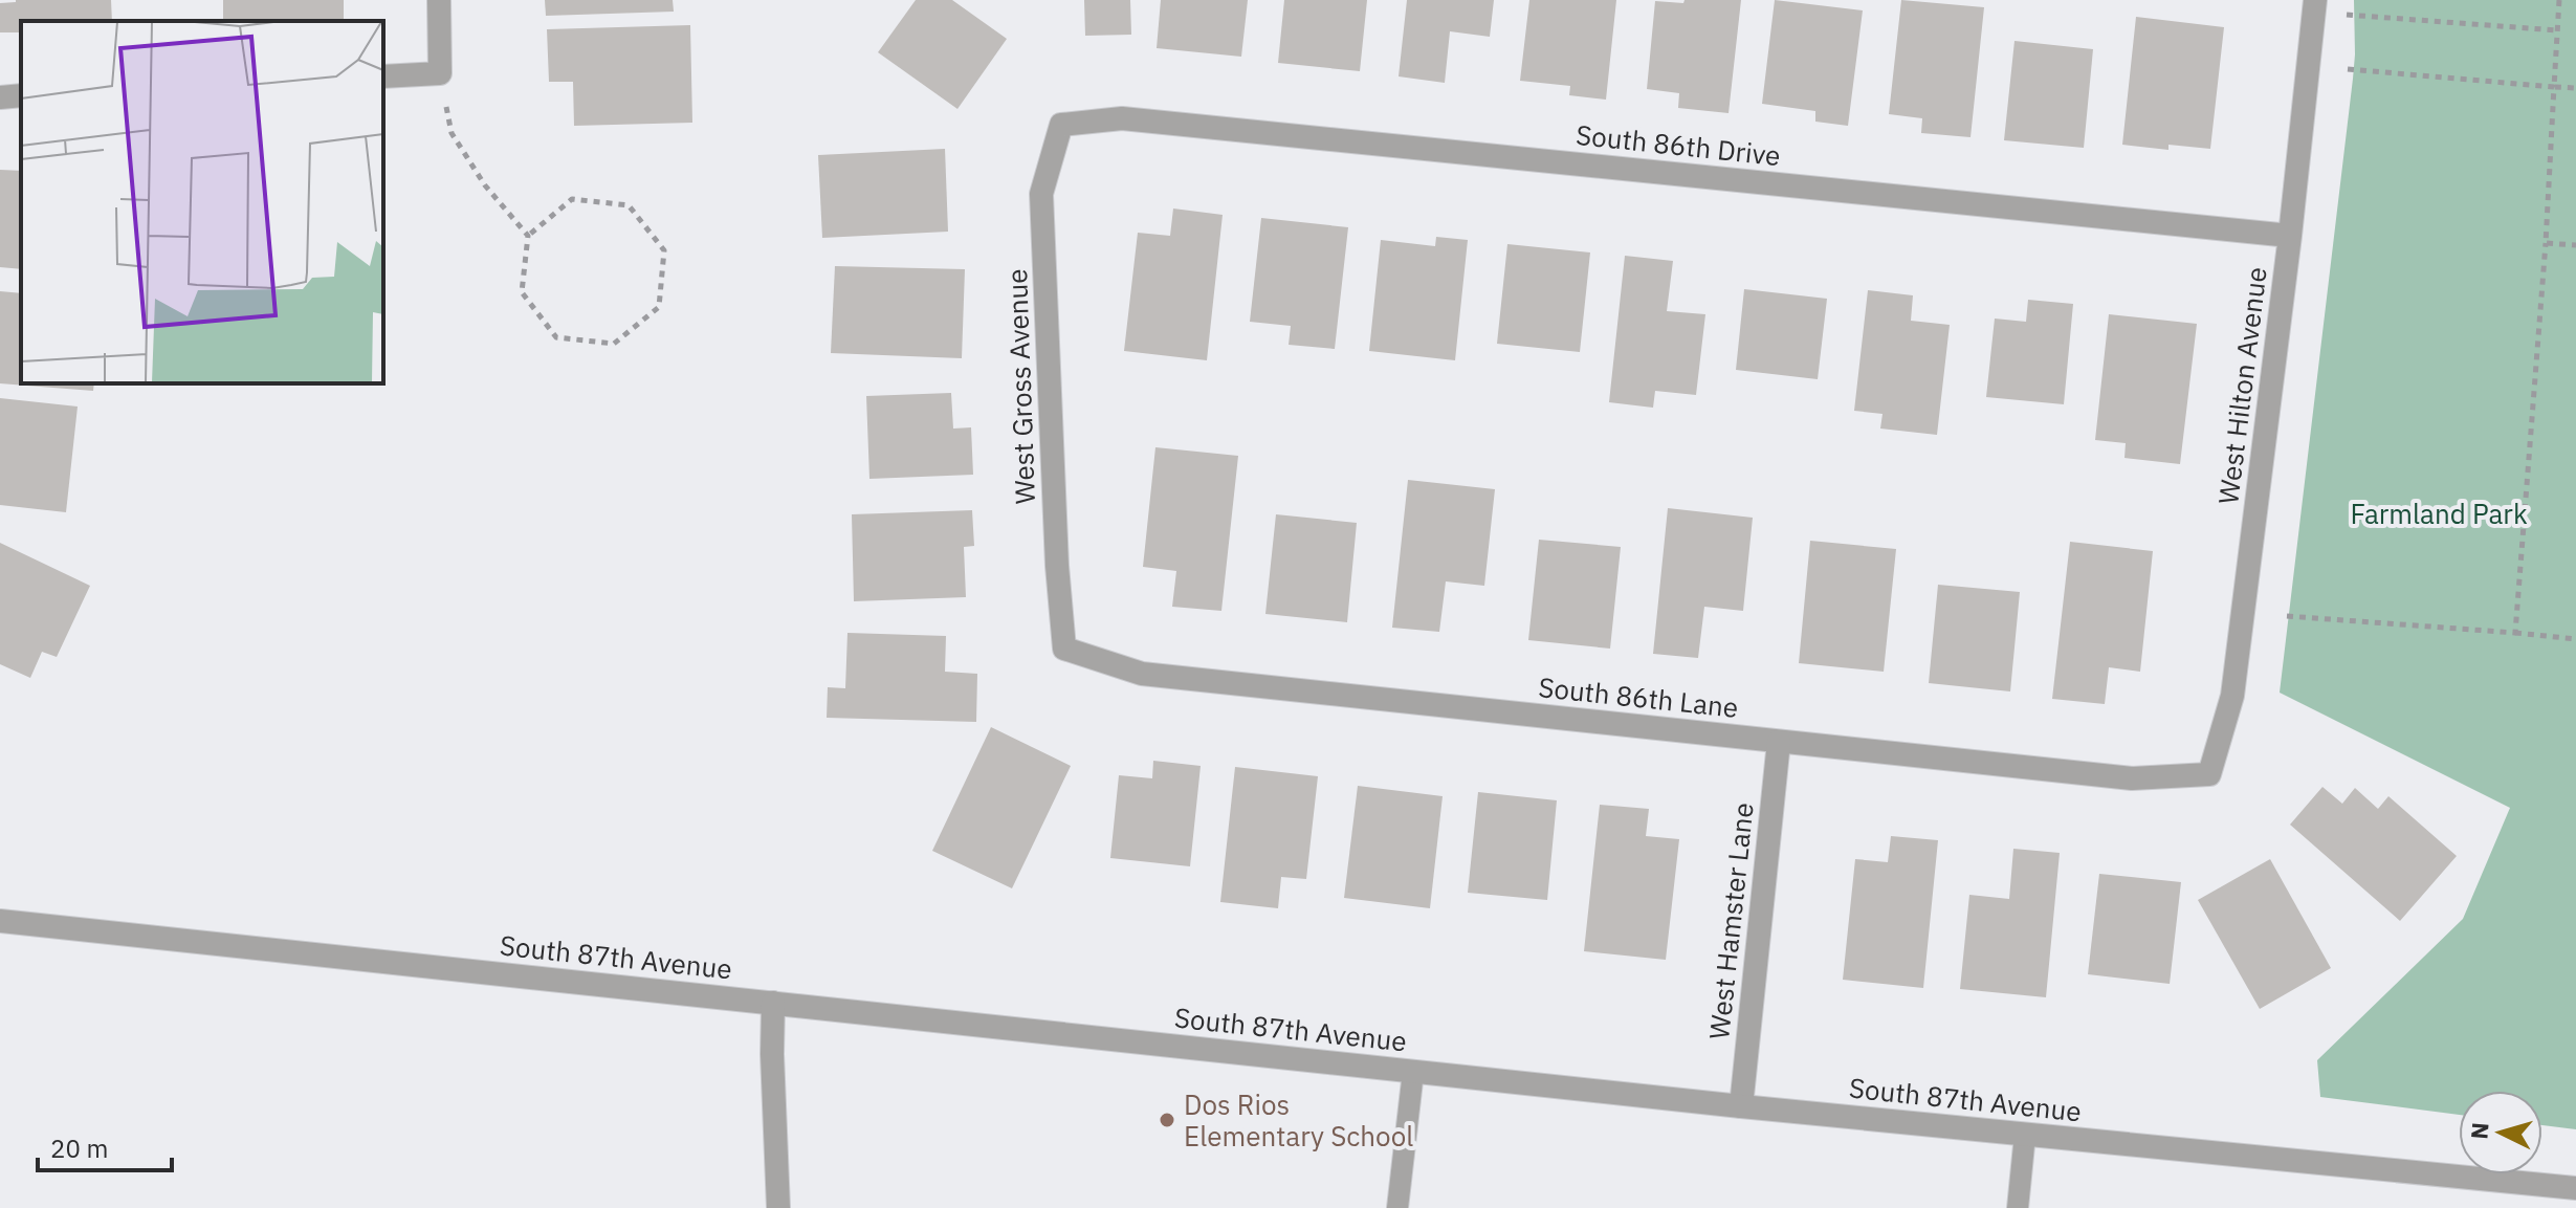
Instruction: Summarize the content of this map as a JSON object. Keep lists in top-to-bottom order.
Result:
{
  "streets": {
    "street": [
      "South 86th Drive",
      "West Hilton Avenue",
      "West Gross Avenue",
      "South 86th Lane",
      "West Hamster Lane",
      "South 87th Avenue"
    ]
  },
  "crossings": [
    ["South 86th Drive", "West Hilton Avenue"],
    ["South 86th Drive", "West Gross Avenue"],
    ["West Hilton Avenue", "South 86th Lane"],
    ["West Gross Avenue", "South 86th Lane"],
    ["South 86th Lane", "West Hamster Lane"],
    ["West Hamster Lane", "South 87th Avenue"]
  ],
  "parks": ["Farmland Park"],
  "places": ["Dos Rios Elementary School"],
  "scale_bar": "20 m",
  "north": "left"
}
